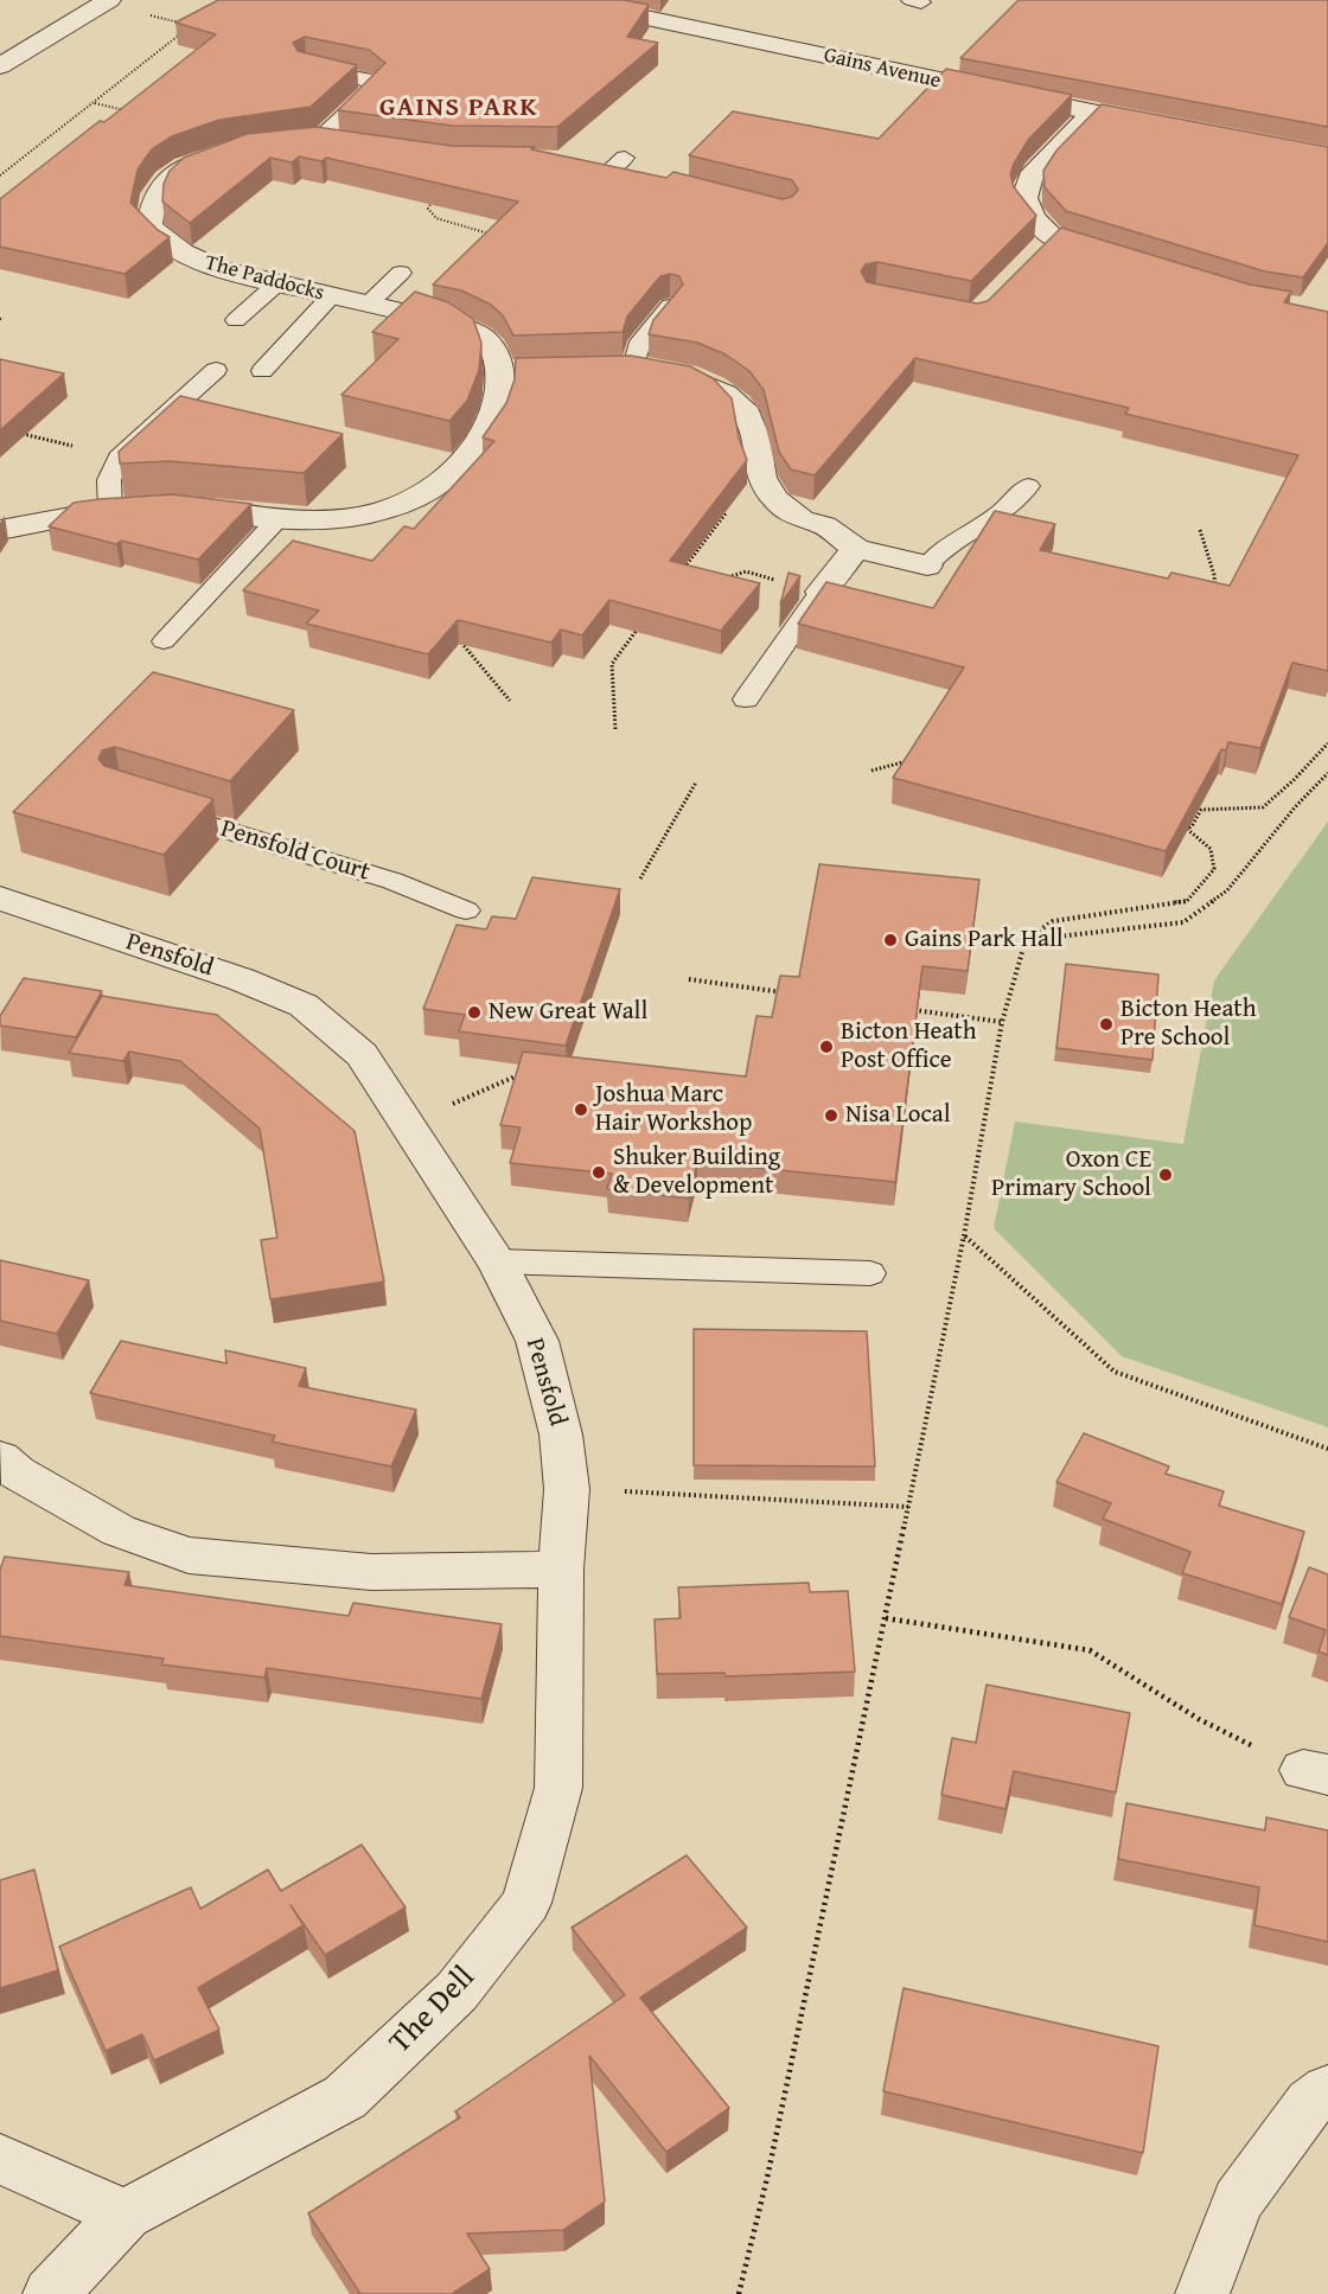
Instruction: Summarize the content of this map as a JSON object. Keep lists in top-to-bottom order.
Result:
{
  "streets": {
    "street": [
      "Gains Avenue",
      "The Paddocks",
      "Pensfold",
      "The Dell"
    ],
    "lane": ["Pensfold Court"]
  },
  "crossings": [
    ["Pensfold", "The Dell"]
  ],
  "districts": ["GAINS PARK"],
  "places": [
    "Gains Park Hall",
    "New Great Wall",
    "Bicton Heath Pre School",
    "Bicton Heath Post Office",
    "Joshua Marc Hair Workshop",
    "Nisa Local",
    "Shuker Building & Development",
    "Oxon CE Primary School"
  ]
}
